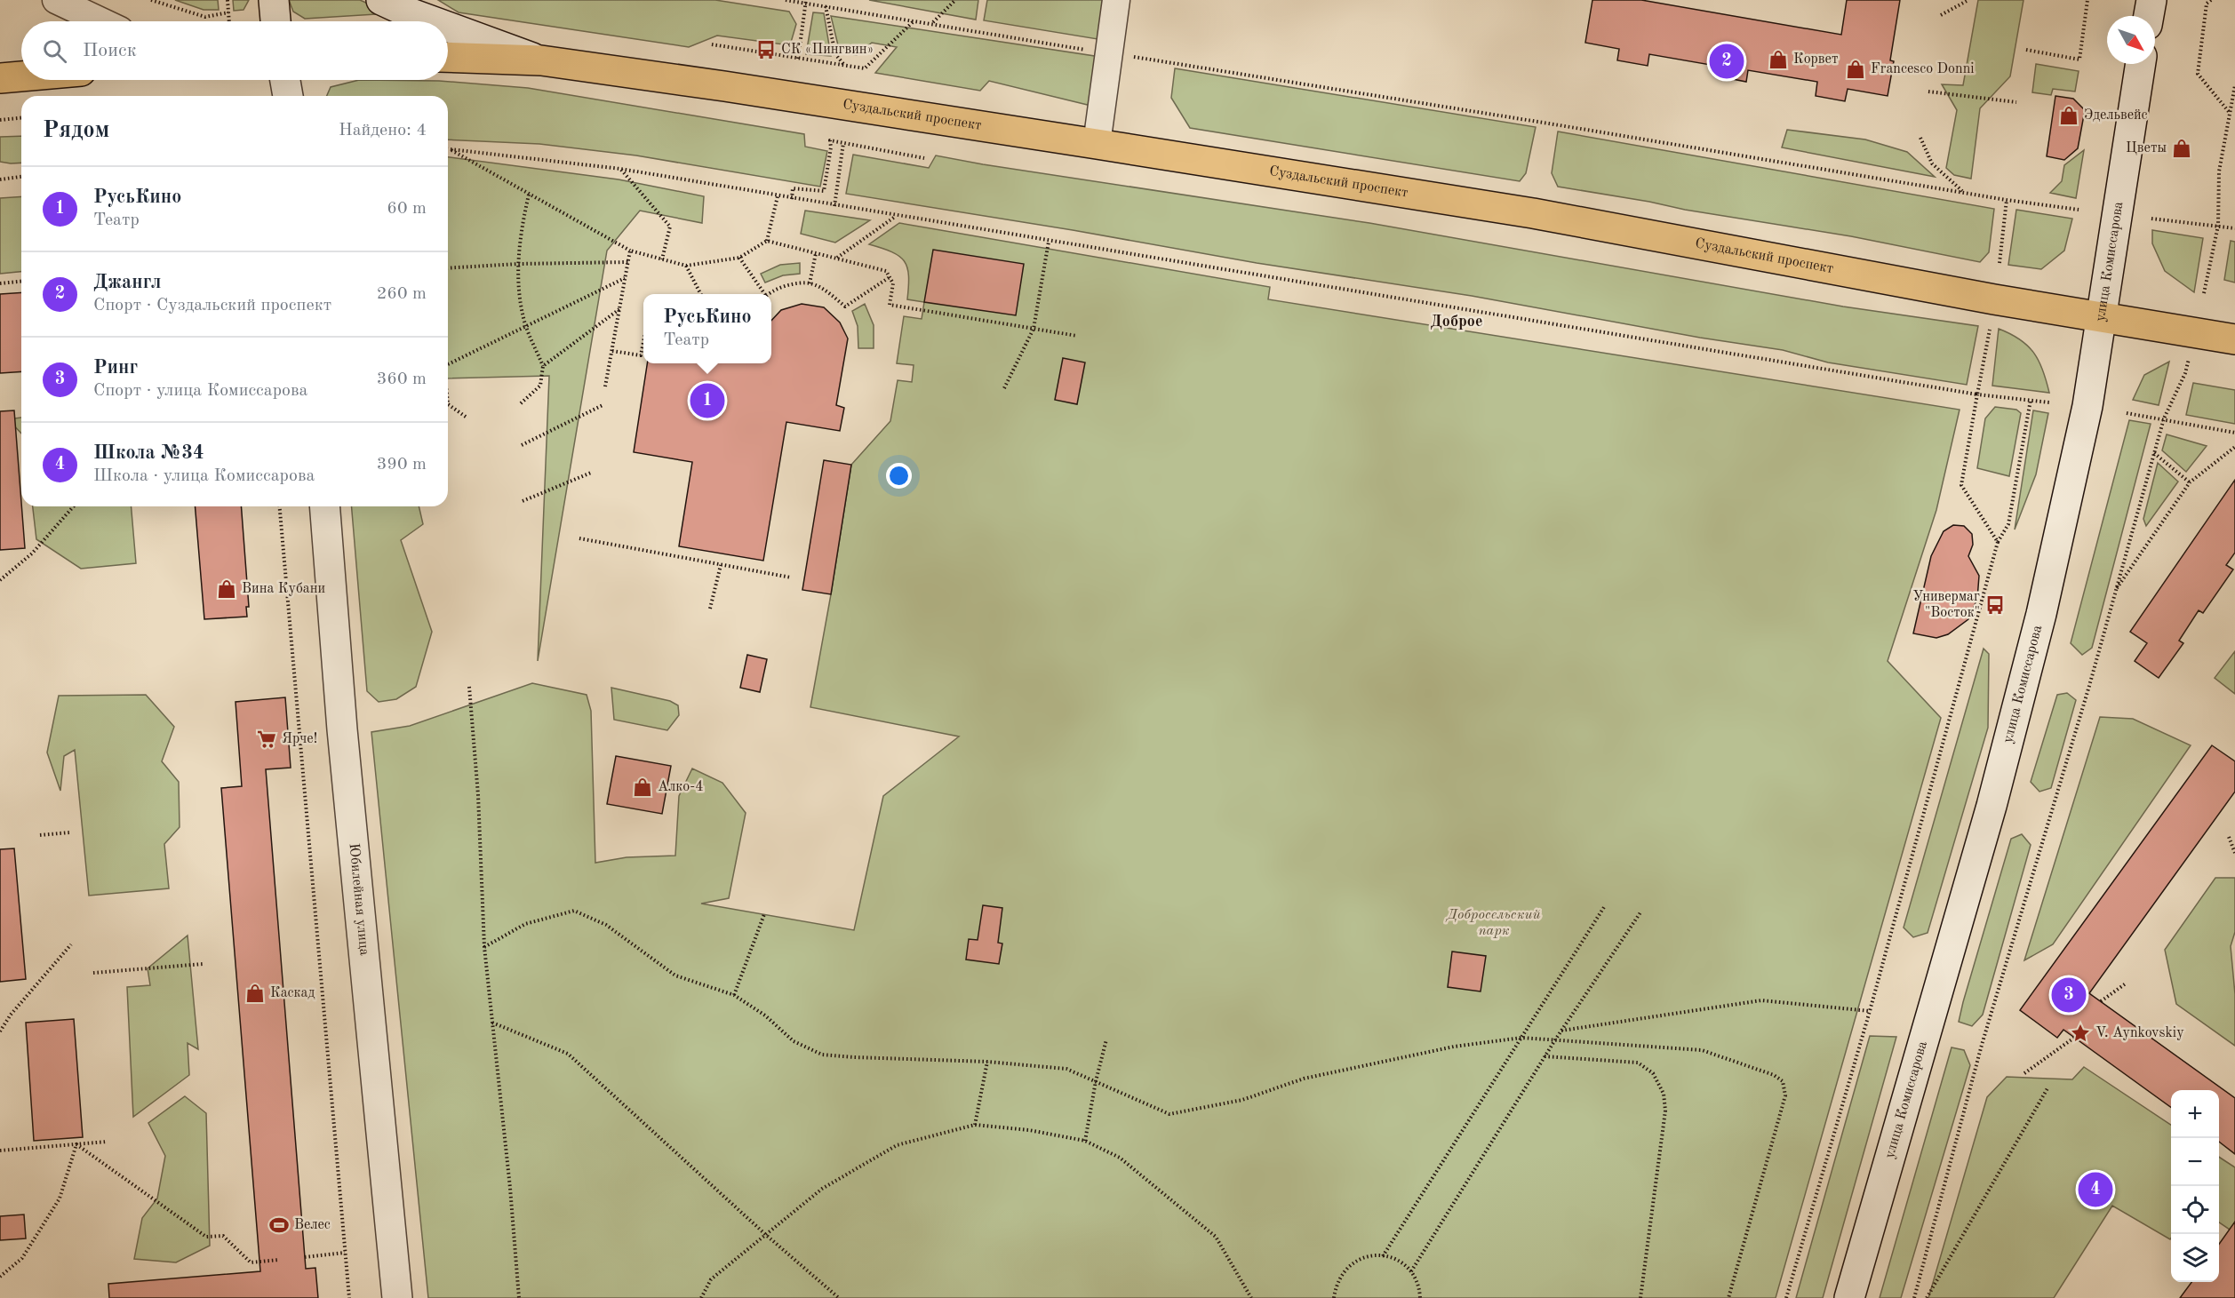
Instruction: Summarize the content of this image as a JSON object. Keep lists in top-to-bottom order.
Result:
{
  "streets": {
    "main road": ["Суздальский проспект", "улица Комиссарова", "Юбилейная улица"]
  },
  "crossings": [
    ["Суздальский проспект", "улица Комиссарова"]
  ],
  "districts": ["Доброе"],
  "parks": ["Добросельский парк"],
  "places": {
    "bus stop": ["СК «Пингвин»", "Универмаг \"Восток\""],
    "shop": [
      "Корвет",
      "Francesco Donni",
      "Эдельвейс",
      "Цветы",
      "Вина Кубани",
      "Алко-4",
      "Каскад"
    ],
    "supermarket": ["Ярче!"],
    "place": ["V. Aynkovskiy"],
    "sports": ["Велес"]
  },
  "north": "bottom right",
  "page": {
    "search": "Поиск",
    "pins": [
      "2",
      "1",
      "3",
      "4"
    ],
    "heading": ["Рядом", "Найдено: 4"],
    "list": [
      {
        "mark": "1",
        "name": "РусьКино",
        "note": "Театр",
        "value": "60 m"
      },
      {
        "mark": "2",
        "name": "Джангл",
        "note": "Спорт · Суздальский проспект",
        "value": "260 m"
      },
      {
        "mark": "3",
        "name": "Ринг",
        "note": "Спорт · улица Комиссарова",
        "value": "360 m"
      },
      {
        "mark": "4",
        "name": "Школа №34",
        "note": "Школа · улица Комиссарова",
        "value": "390 m"
      }
    ],
    "popup": ["РусьКино", "Театр"],
    "map_buttons": ["+", "−"]
  }
}
